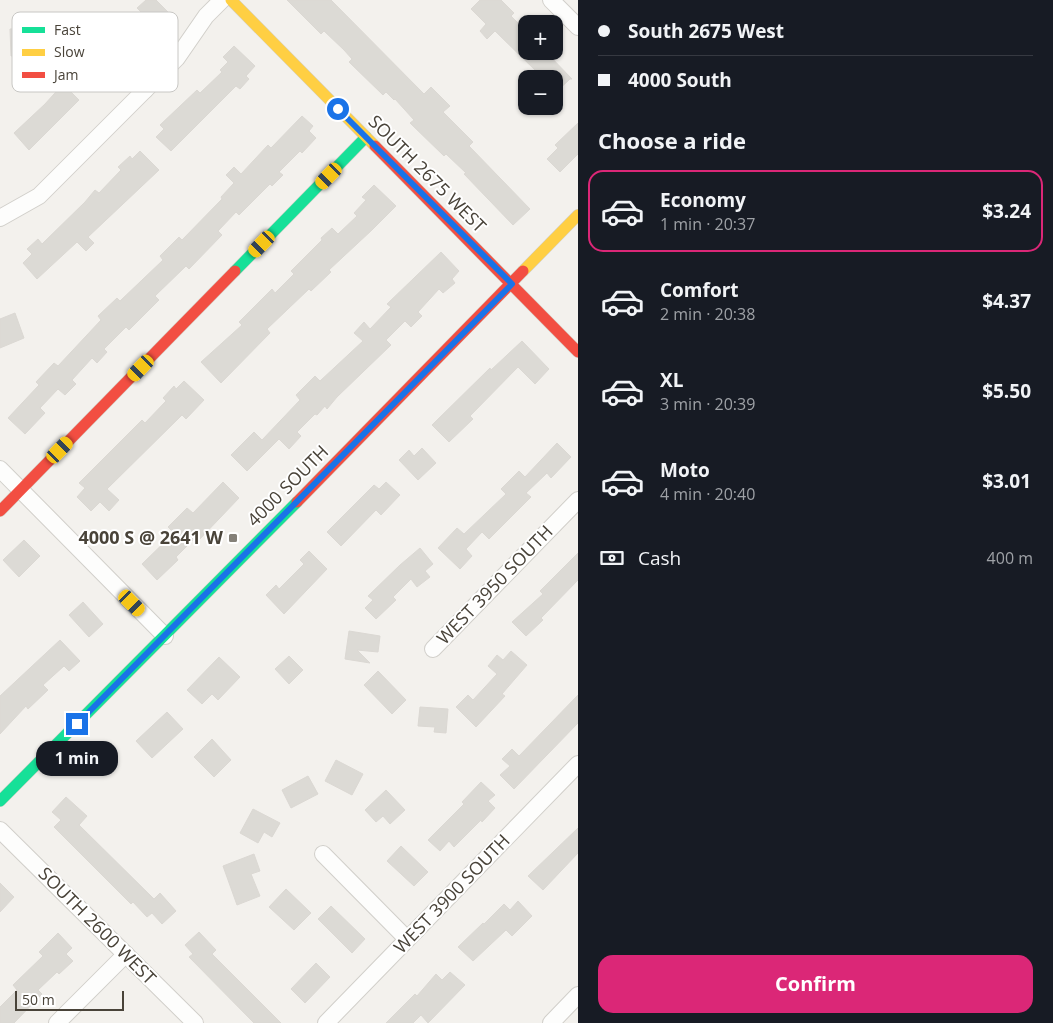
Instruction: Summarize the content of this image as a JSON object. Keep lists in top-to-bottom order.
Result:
{
  "streets": {
    "street": [
      "SOUTH 2675 WEST",
      "4000 SOUTH",
      "WEST 3950 SOUTH",
      "WEST 3900 SOUTH",
      "SOUTH 2600 WEST"
    ]
  },
  "crossings": [
    ["SOUTH 2675 WEST", "4000 SOUTH"]
  ],
  "places": {
    "transit": ["4000 S @ 2641 W"]
  },
  "legend": ["Fast", "Slow", "Jam"],
  "scale_bar": "50 m",
  "page": {
    "banner": ["South 2675 West", "4000 South"],
    "map_buttons": ["+", "−"],
    "heading": "Choose a ride",
    "list": [
      {
        "name": "Economy",
        "note": "1 min · 20:37",
        "value": "$3.24"
      },
      {
        "name": "Comfort",
        "note": "2 min · 20:38",
        "value": "$4.37"
      },
      {
        "name": "XL",
        "note": "3 min · 20:39",
        "value": "$5.50"
      },
      {
        "name": "Moto",
        "note": "4 min · 20:40",
        "value": "$3.01"
      }
    ],
    "pay": ["Cash", "400 m"],
    "bubble": "1 min",
    "buttons": "Confirm",
    "scale": "50 m"
  }
}
